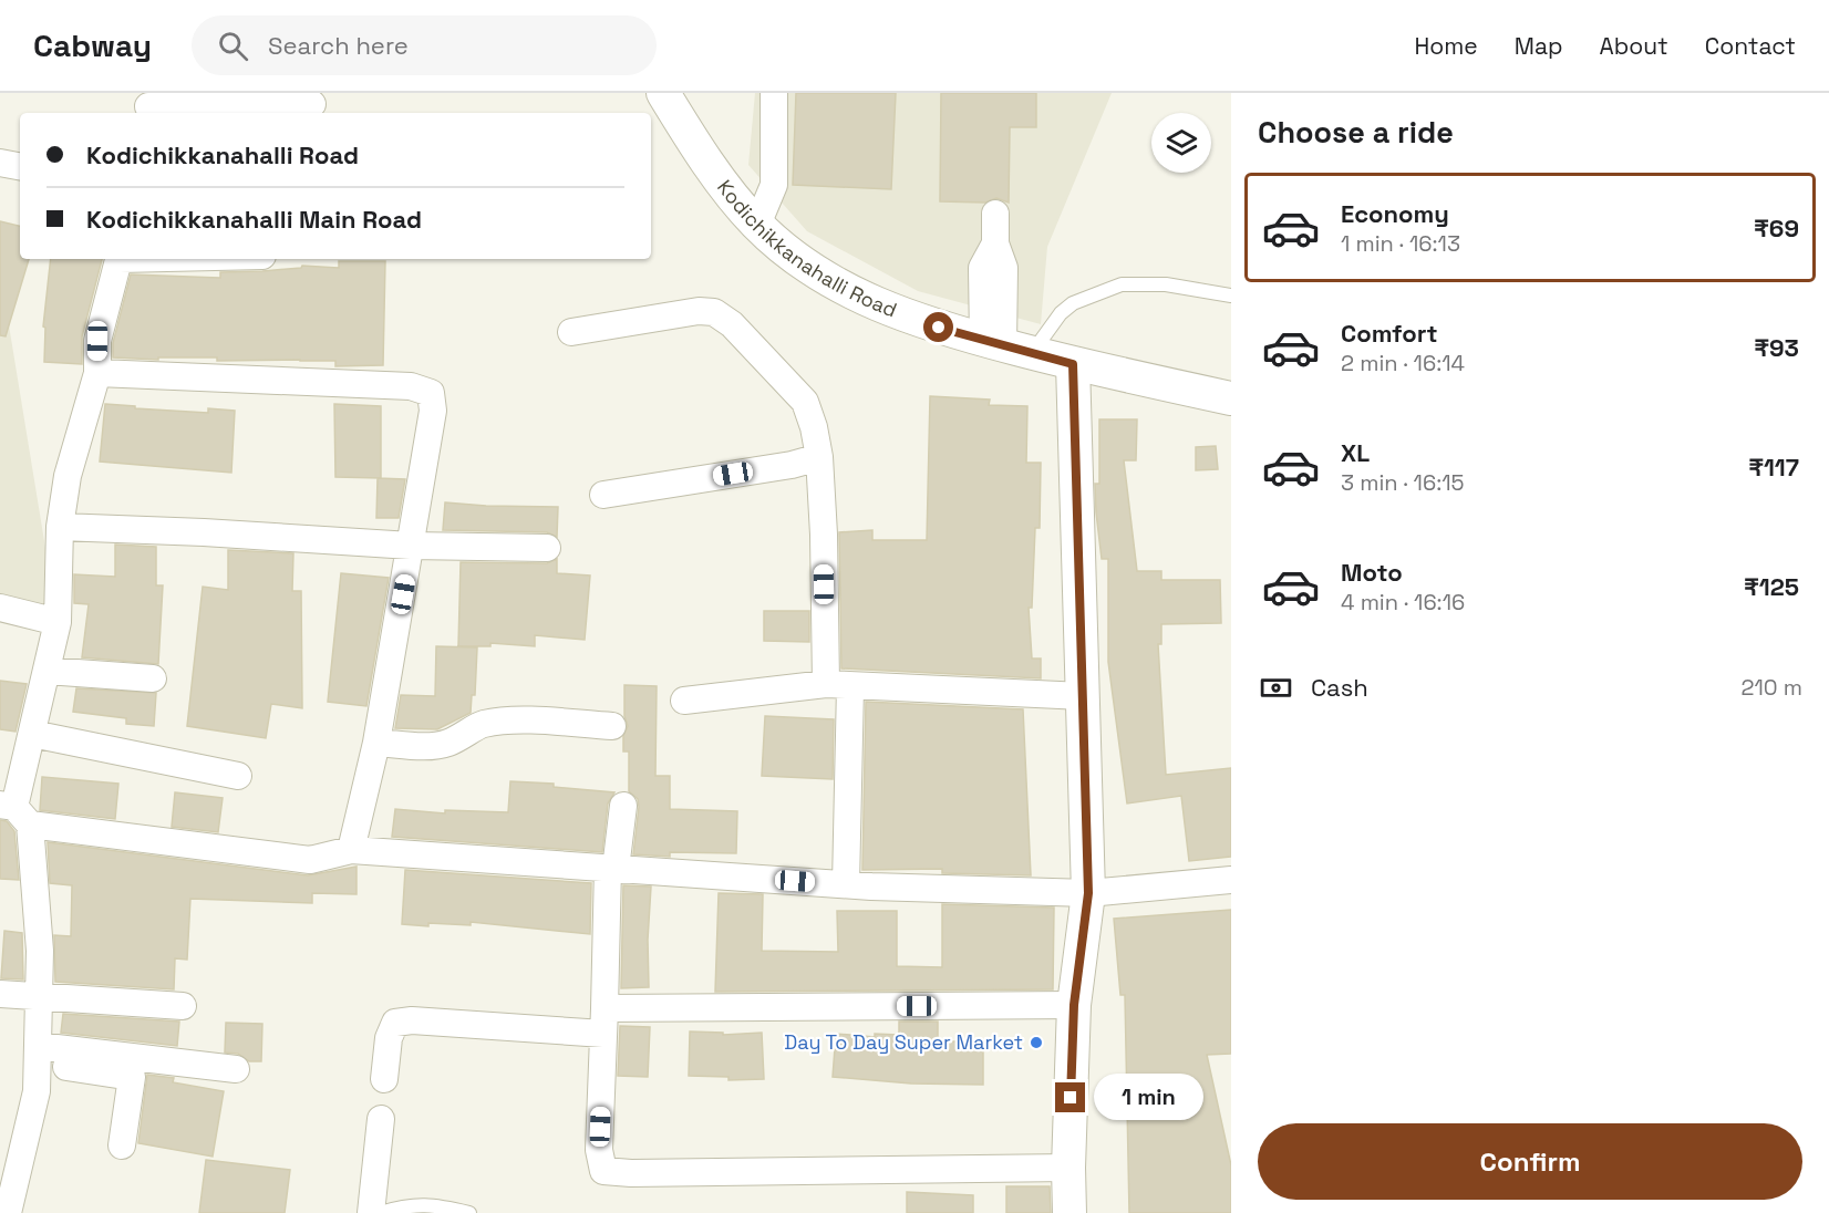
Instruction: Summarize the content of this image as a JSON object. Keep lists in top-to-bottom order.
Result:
{
  "streets": {
    "street": ["Kodichikkanahalli Road"]
  },
  "places": ["Day To Day Super Market"],
  "page": {
    "header": "Cabway",
    "search": "Search here",
    "nav": [
      "Home",
      "Map",
      "About",
      "Contact"
    ],
    "heading": "Choose a ride",
    "banner": ["Kodichikkanahalli Road", "Kodichikkanahalli Main Road"],
    "list": [
      {
        "name": "Economy",
        "note": "1 min · 16:13",
        "value": "₹69"
      },
      {
        "name": "Comfort",
        "note": "2 min · 16:14",
        "value": "₹93"
      },
      {
        "name": "XL",
        "note": "3 min · 16:15",
        "value": "₹117"
      },
      {
        "name": "Moto",
        "note": "4 min · 16:16",
        "value": "₹125"
      }
    ],
    "pay": ["Cash", "210 m"],
    "bubble": "1 min",
    "buttons": "Confirm"
  }
}
